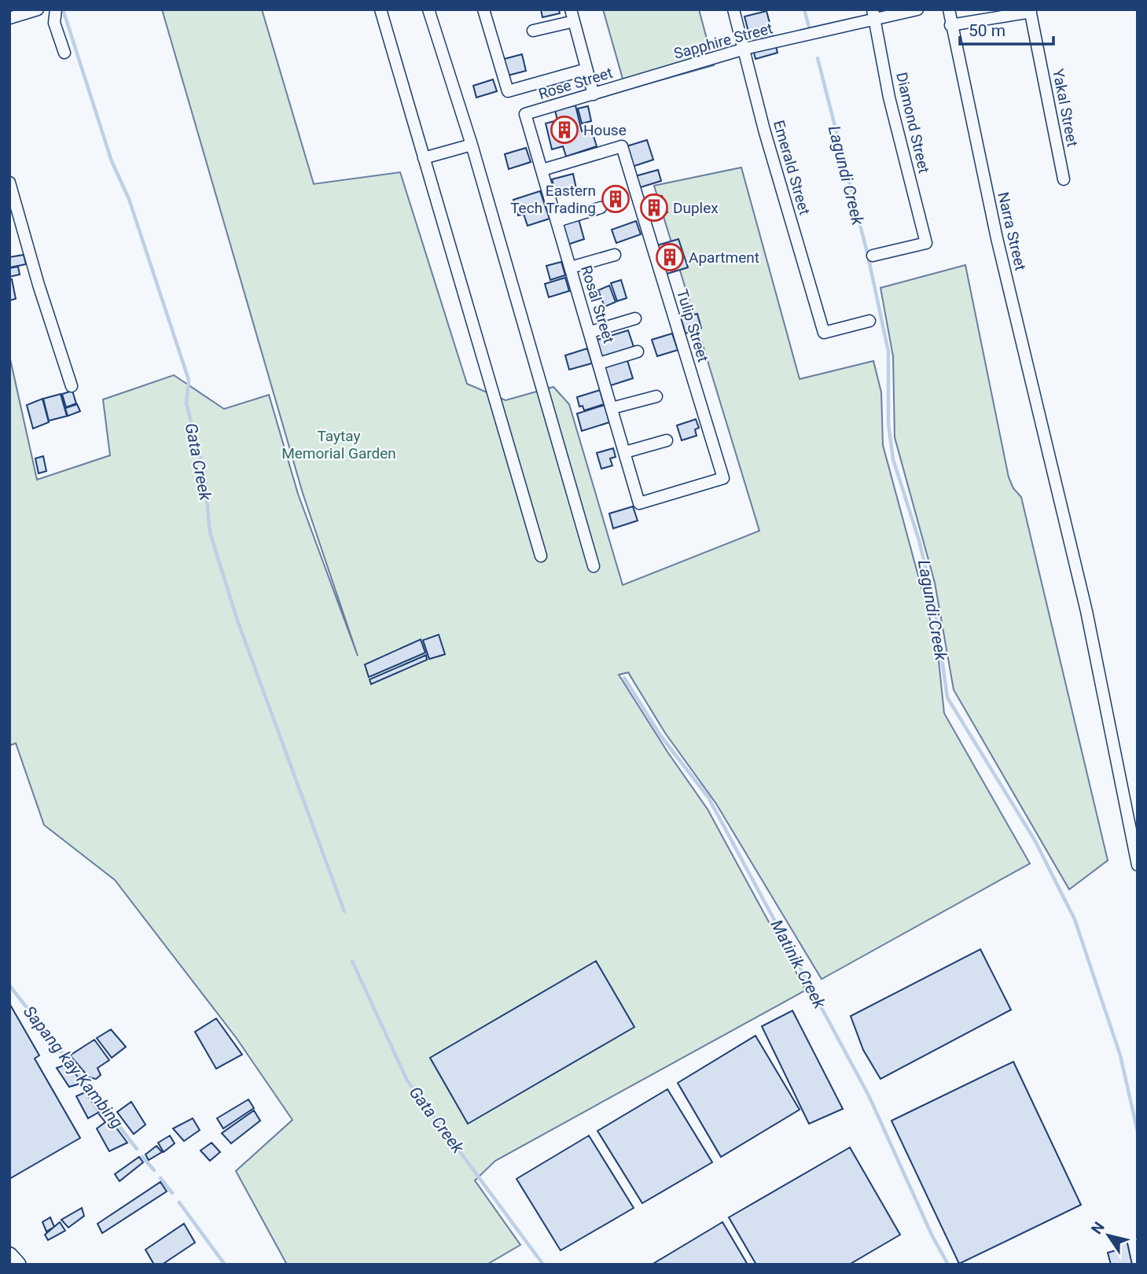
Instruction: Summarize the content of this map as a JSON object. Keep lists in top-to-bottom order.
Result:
{
  "streets": {
    "street": [
      "Sapphire Street",
      "Rose Street",
      "Yakal Street",
      "Diamond Street",
      "Emerald Street",
      "Narra Street",
      "Rosal Street",
      "Tulip Street"
    ]
  },
  "crossings": [
    ["Sapphire Street", "Rose Street"],
    ["Sapphire Street", "Diamond Street"],
    ["Sapphire Street", "Emerald Street"],
    ["Rose Street", "Rosal Street"],
    ["Rosal Street", "Tulip Street"]
  ],
  "water": [
    "Lagundi Creek",
    "Gata Creek",
    "Matinik Creek",
    "Sapang kay Kambing"
  ],
  "parks": ["Taytay Memorial Garden"],
  "places": {
    "building": [
      "House",
      "Eastern Tech Trading",
      "Duplex",
      "Apartment"
    ]
  },
  "scale_bar": "50 m",
  "north": "top left"
}
